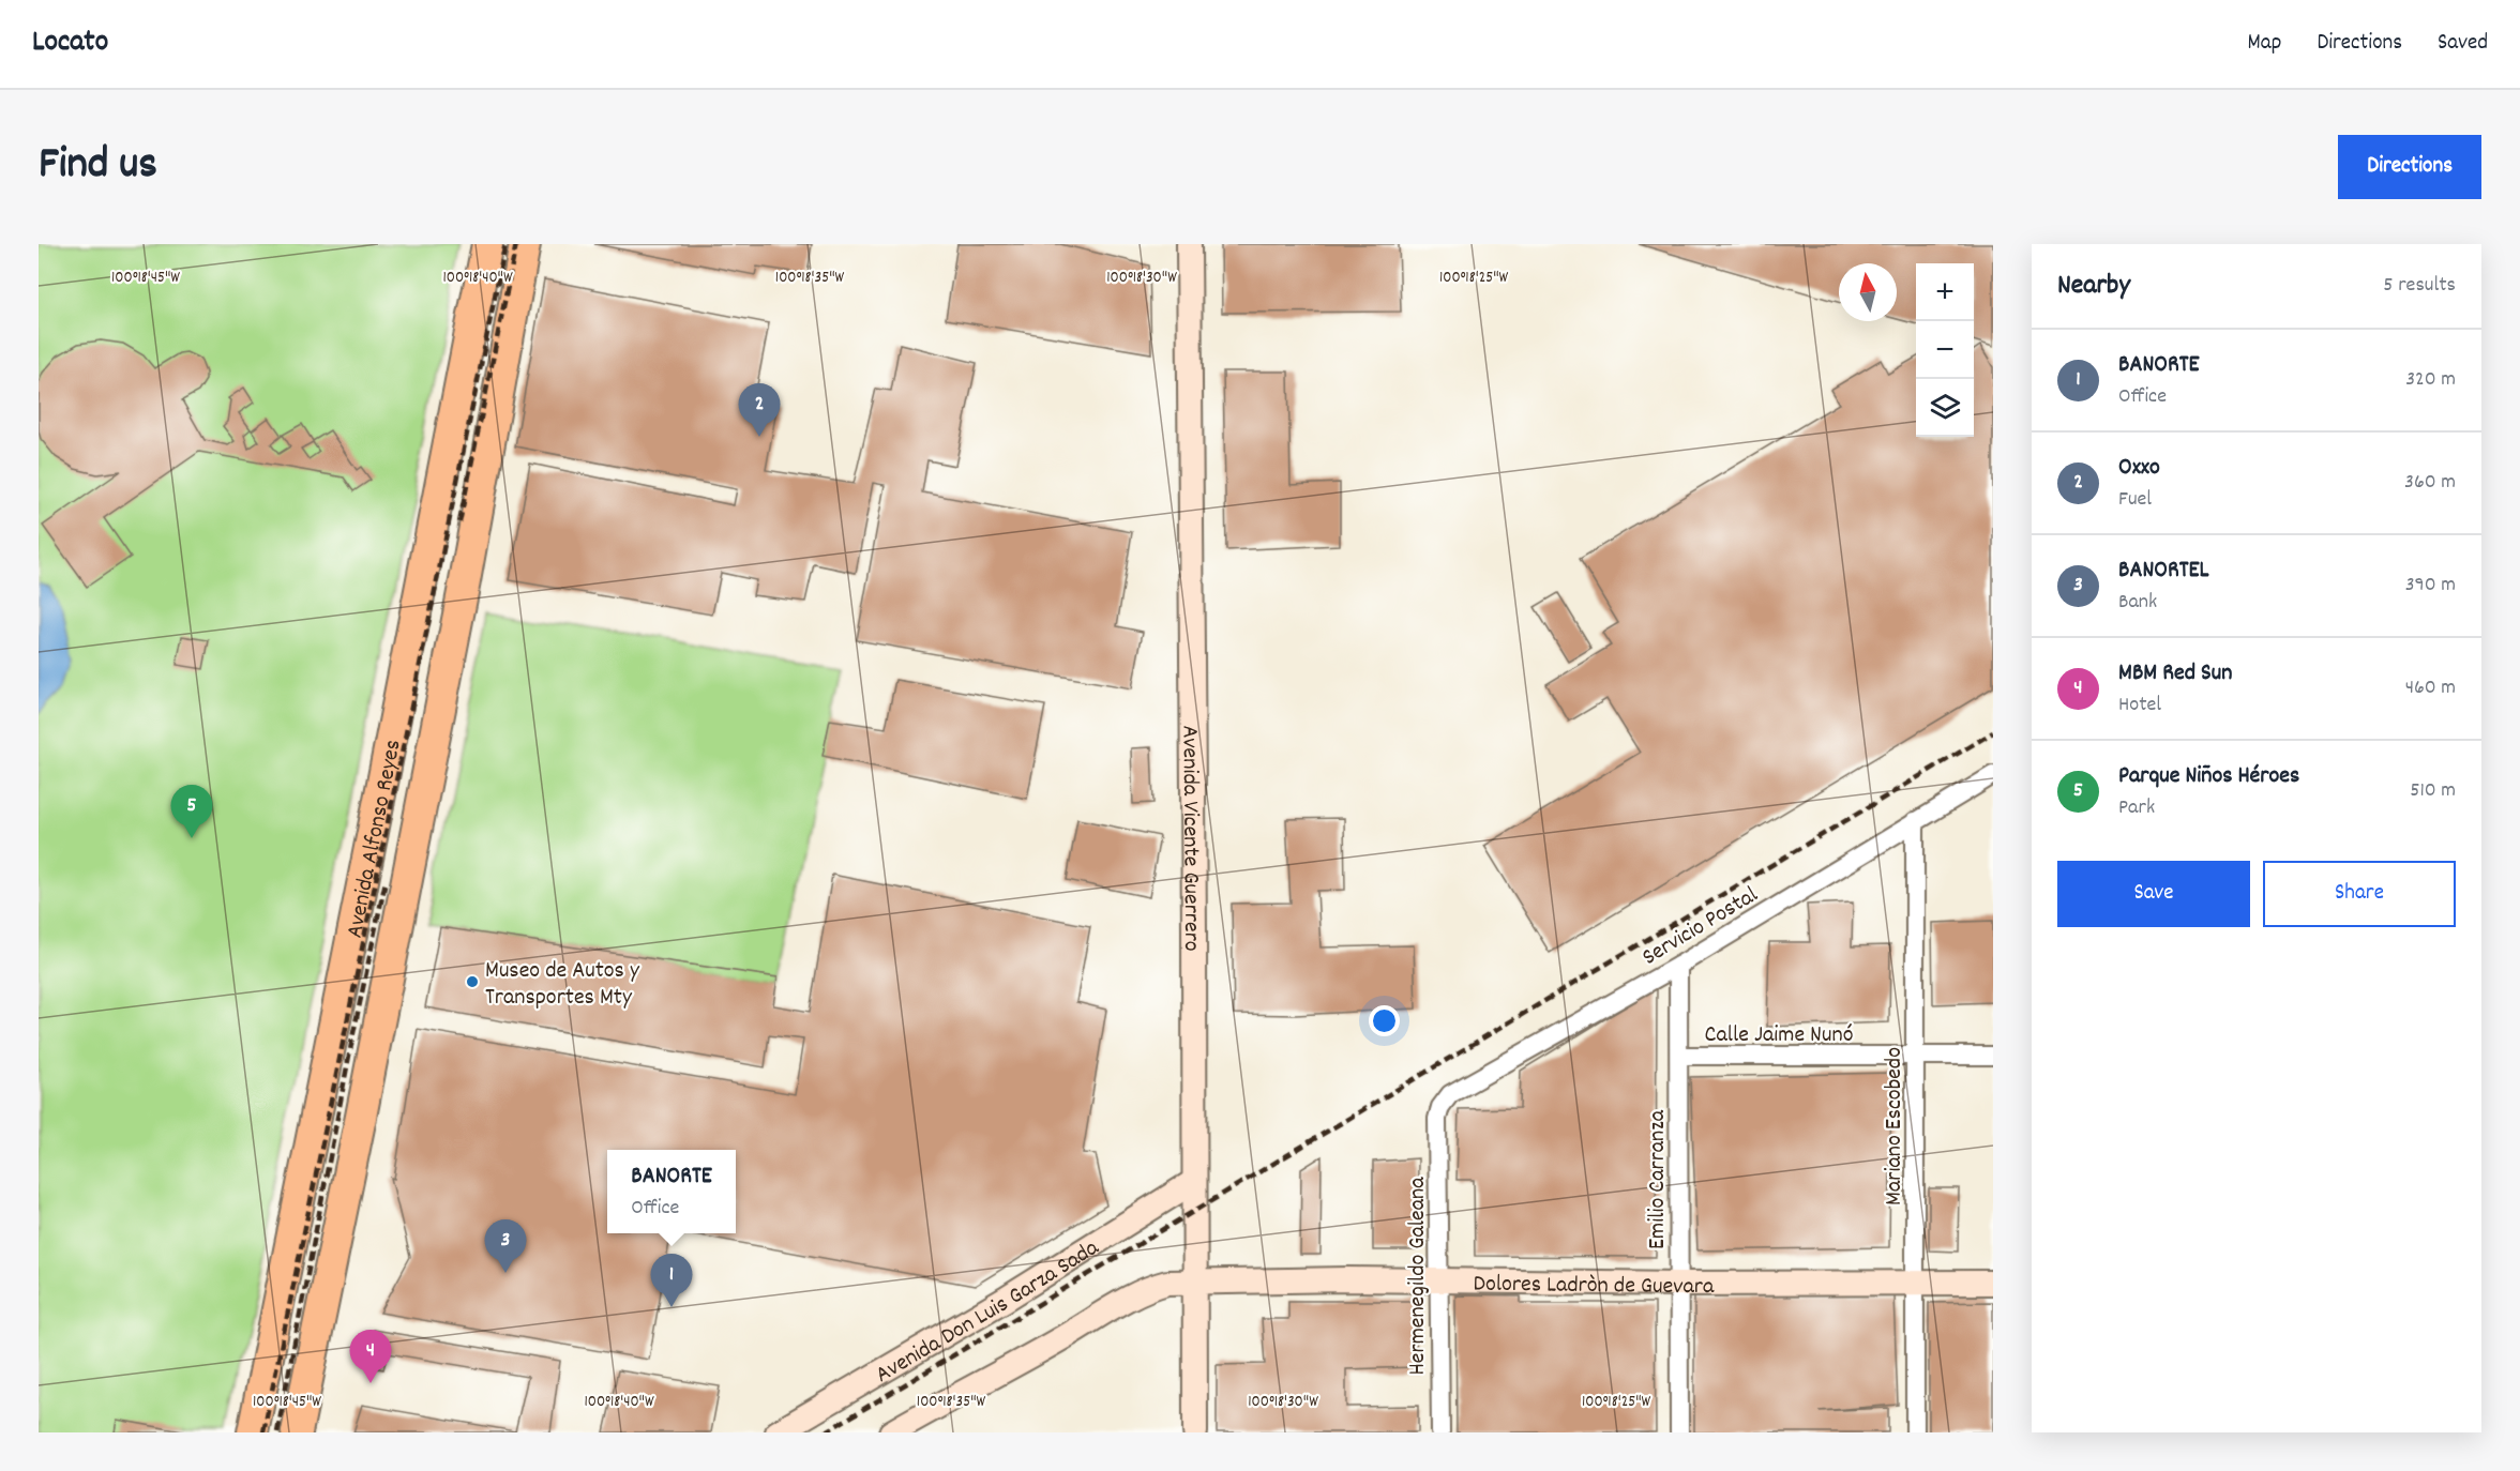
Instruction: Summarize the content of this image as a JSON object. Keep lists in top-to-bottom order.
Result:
{
  "streets": {
    "highway": ["Avenida Alfonso Reyes"],
    "street": [
      "Avenida Vicente Guerrero",
      "Servicio Postal",
      "Calle Jaime Nunó",
      "Mariano Escobedo",
      "Emilio Carranza",
      "Hermenegildo Galeana",
      "Dolores Ladròn de Guevara",
      "Avenida Don Luis Garza Sada"
    ]
  },
  "crossings": [
    ["Avenida Vicente Guerrero", "Dolores Ladròn de Guevara"],
    ["Avenida Vicente Guerrero", "Avenida Don Luis Garza Sada"],
    ["Servicio Postal", "Mariano Escobedo"],
    ["Servicio Postal", "Emilio Carranza"],
    ["Servicio Postal", "Hermenegildo Galeana"],
    ["Calle Jaime Nunó", "Mariano Escobedo"],
    ["Calle Jaime Nunó", "Emilio Carranza"],
    ["Mariano Escobedo", "Dolores Ladròn de Guevara"],
    ["Emilio Carranza", "Dolores Ladròn de Guevara"],
    ["Hermenegildo Galeana", "Dolores Ladròn de Guevara"]
  ],
  "places": ["Museo de Autos y Transportes Mty"],
  "north": "top",
  "page": {
    "header": "Locato",
    "nav": ["Map", "Directions", "Saved"],
    "title": "Find us",
    "buttons": [
      "Directions",
      ["Save", "Share"]
    ],
    "heading": ["Nearby", "5 results"],
    "map_buttons": ["+", "−"],
    "list": [
      {
        "mark": "1",
        "name": "BANORTE",
        "note": "Office",
        "value": "320 m"
      },
      {
        "mark": "2",
        "name": "Oxxo",
        "note": "Fuel",
        "value": "360 m"
      },
      {
        "mark": "3",
        "name": "BANORTEL",
        "note": "Bank",
        "value": "390 m"
      },
      {
        "mark": "4",
        "name": "MBM Red Sun",
        "note": "Hotel",
        "value": "460 m"
      },
      {
        "mark": "5",
        "name": "Parque Niños Héroes",
        "note": "Park",
        "value": "510 m"
      }
    ],
    "pins": [
      "2",
      "5",
      "3",
      "1",
      "4"
    ],
    "popup": ["BANORTE", "Office"]
  },
  "coordinates": [
    "100°18'45\"W",
    "100°18'40\"W",
    "100°18'35\"W",
    "100°18'30\"W",
    "100°18'25\"W"
  ]
}
